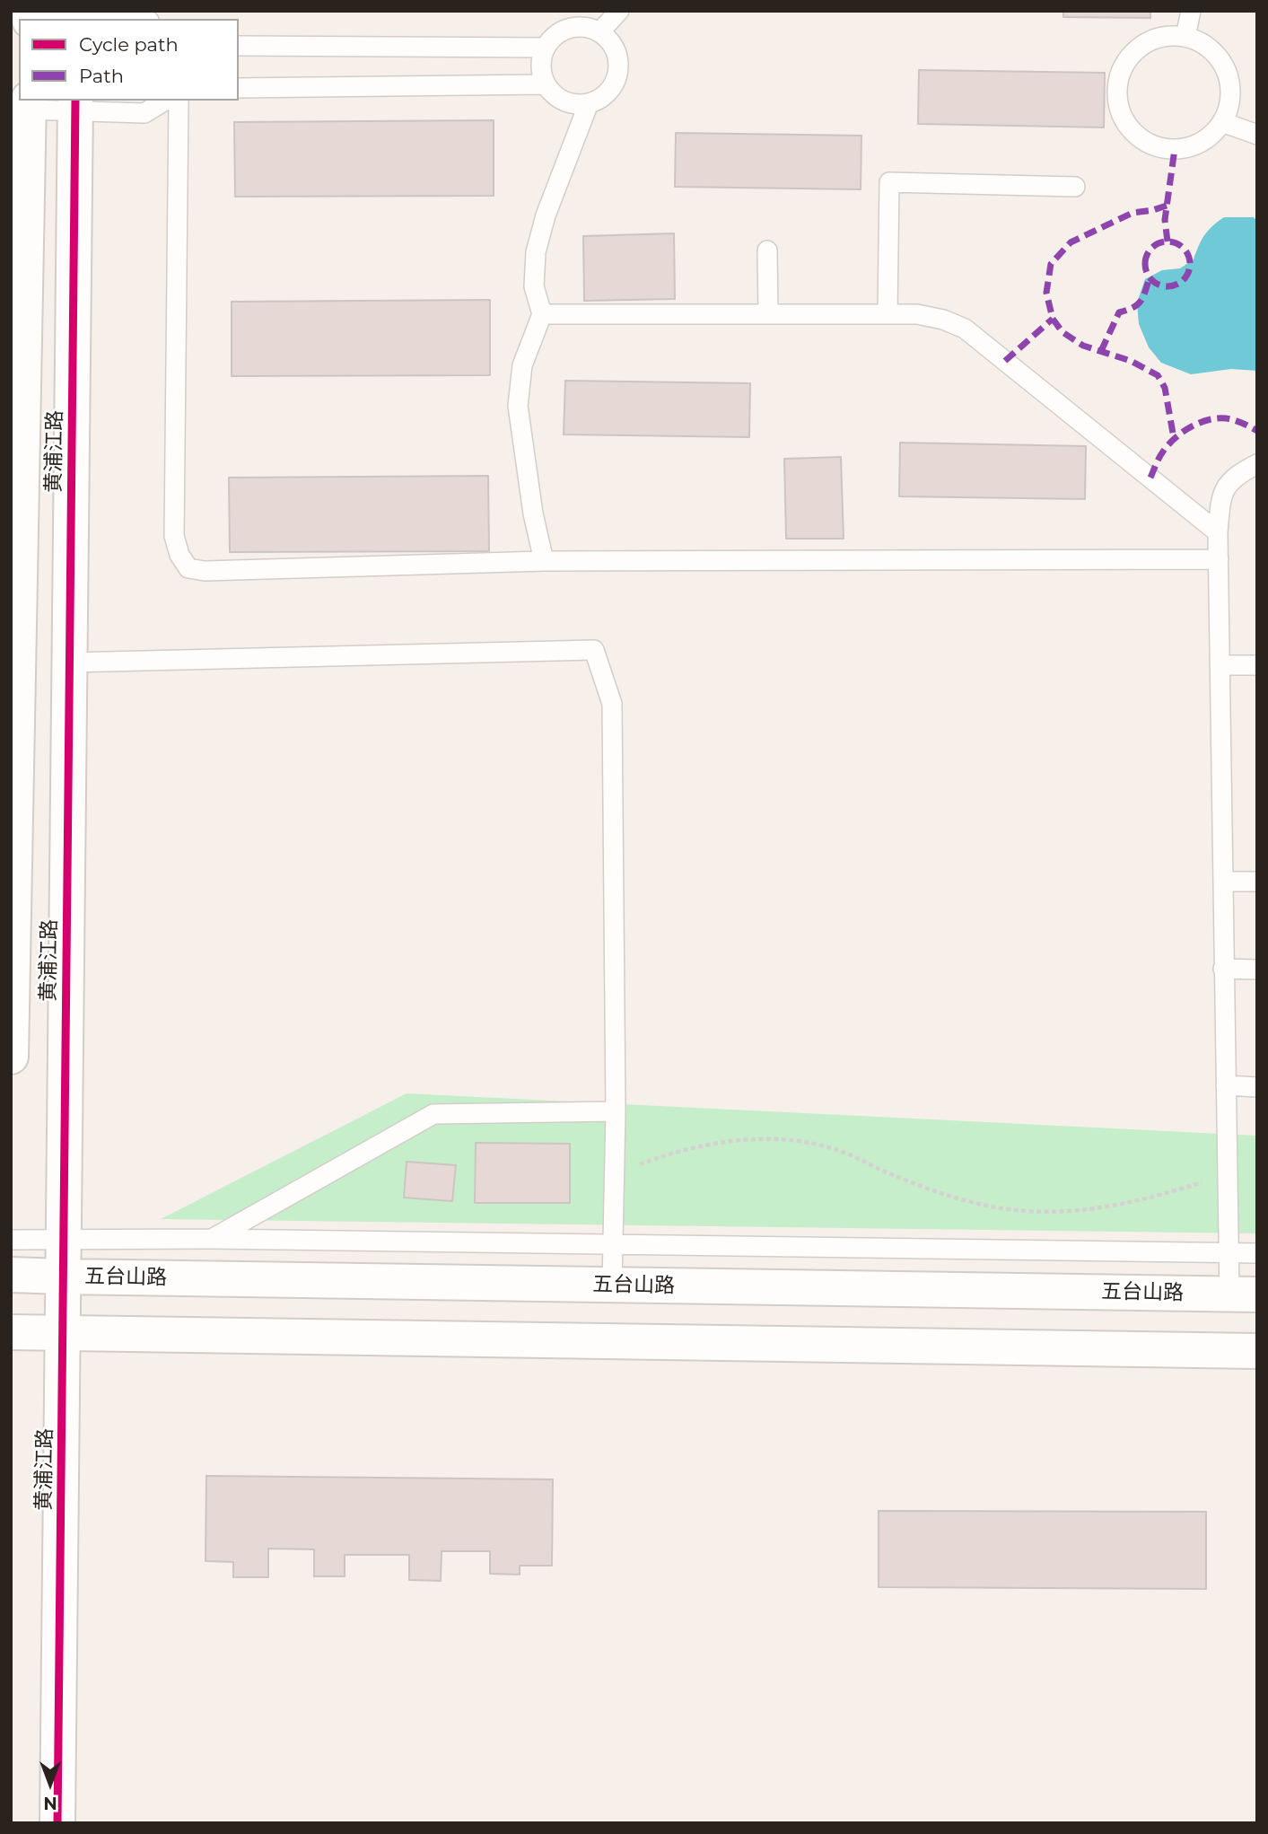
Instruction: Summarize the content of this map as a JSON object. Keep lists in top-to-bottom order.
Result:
{
  "streets": {
    "street": ["黄浦江路", "五台山路"]
  },
  "crossings": [
    ["黄浦江路", "五台山路"]
  ],
  "legend": ["Cycle path", "Path"],
  "north": "bottom"
}
